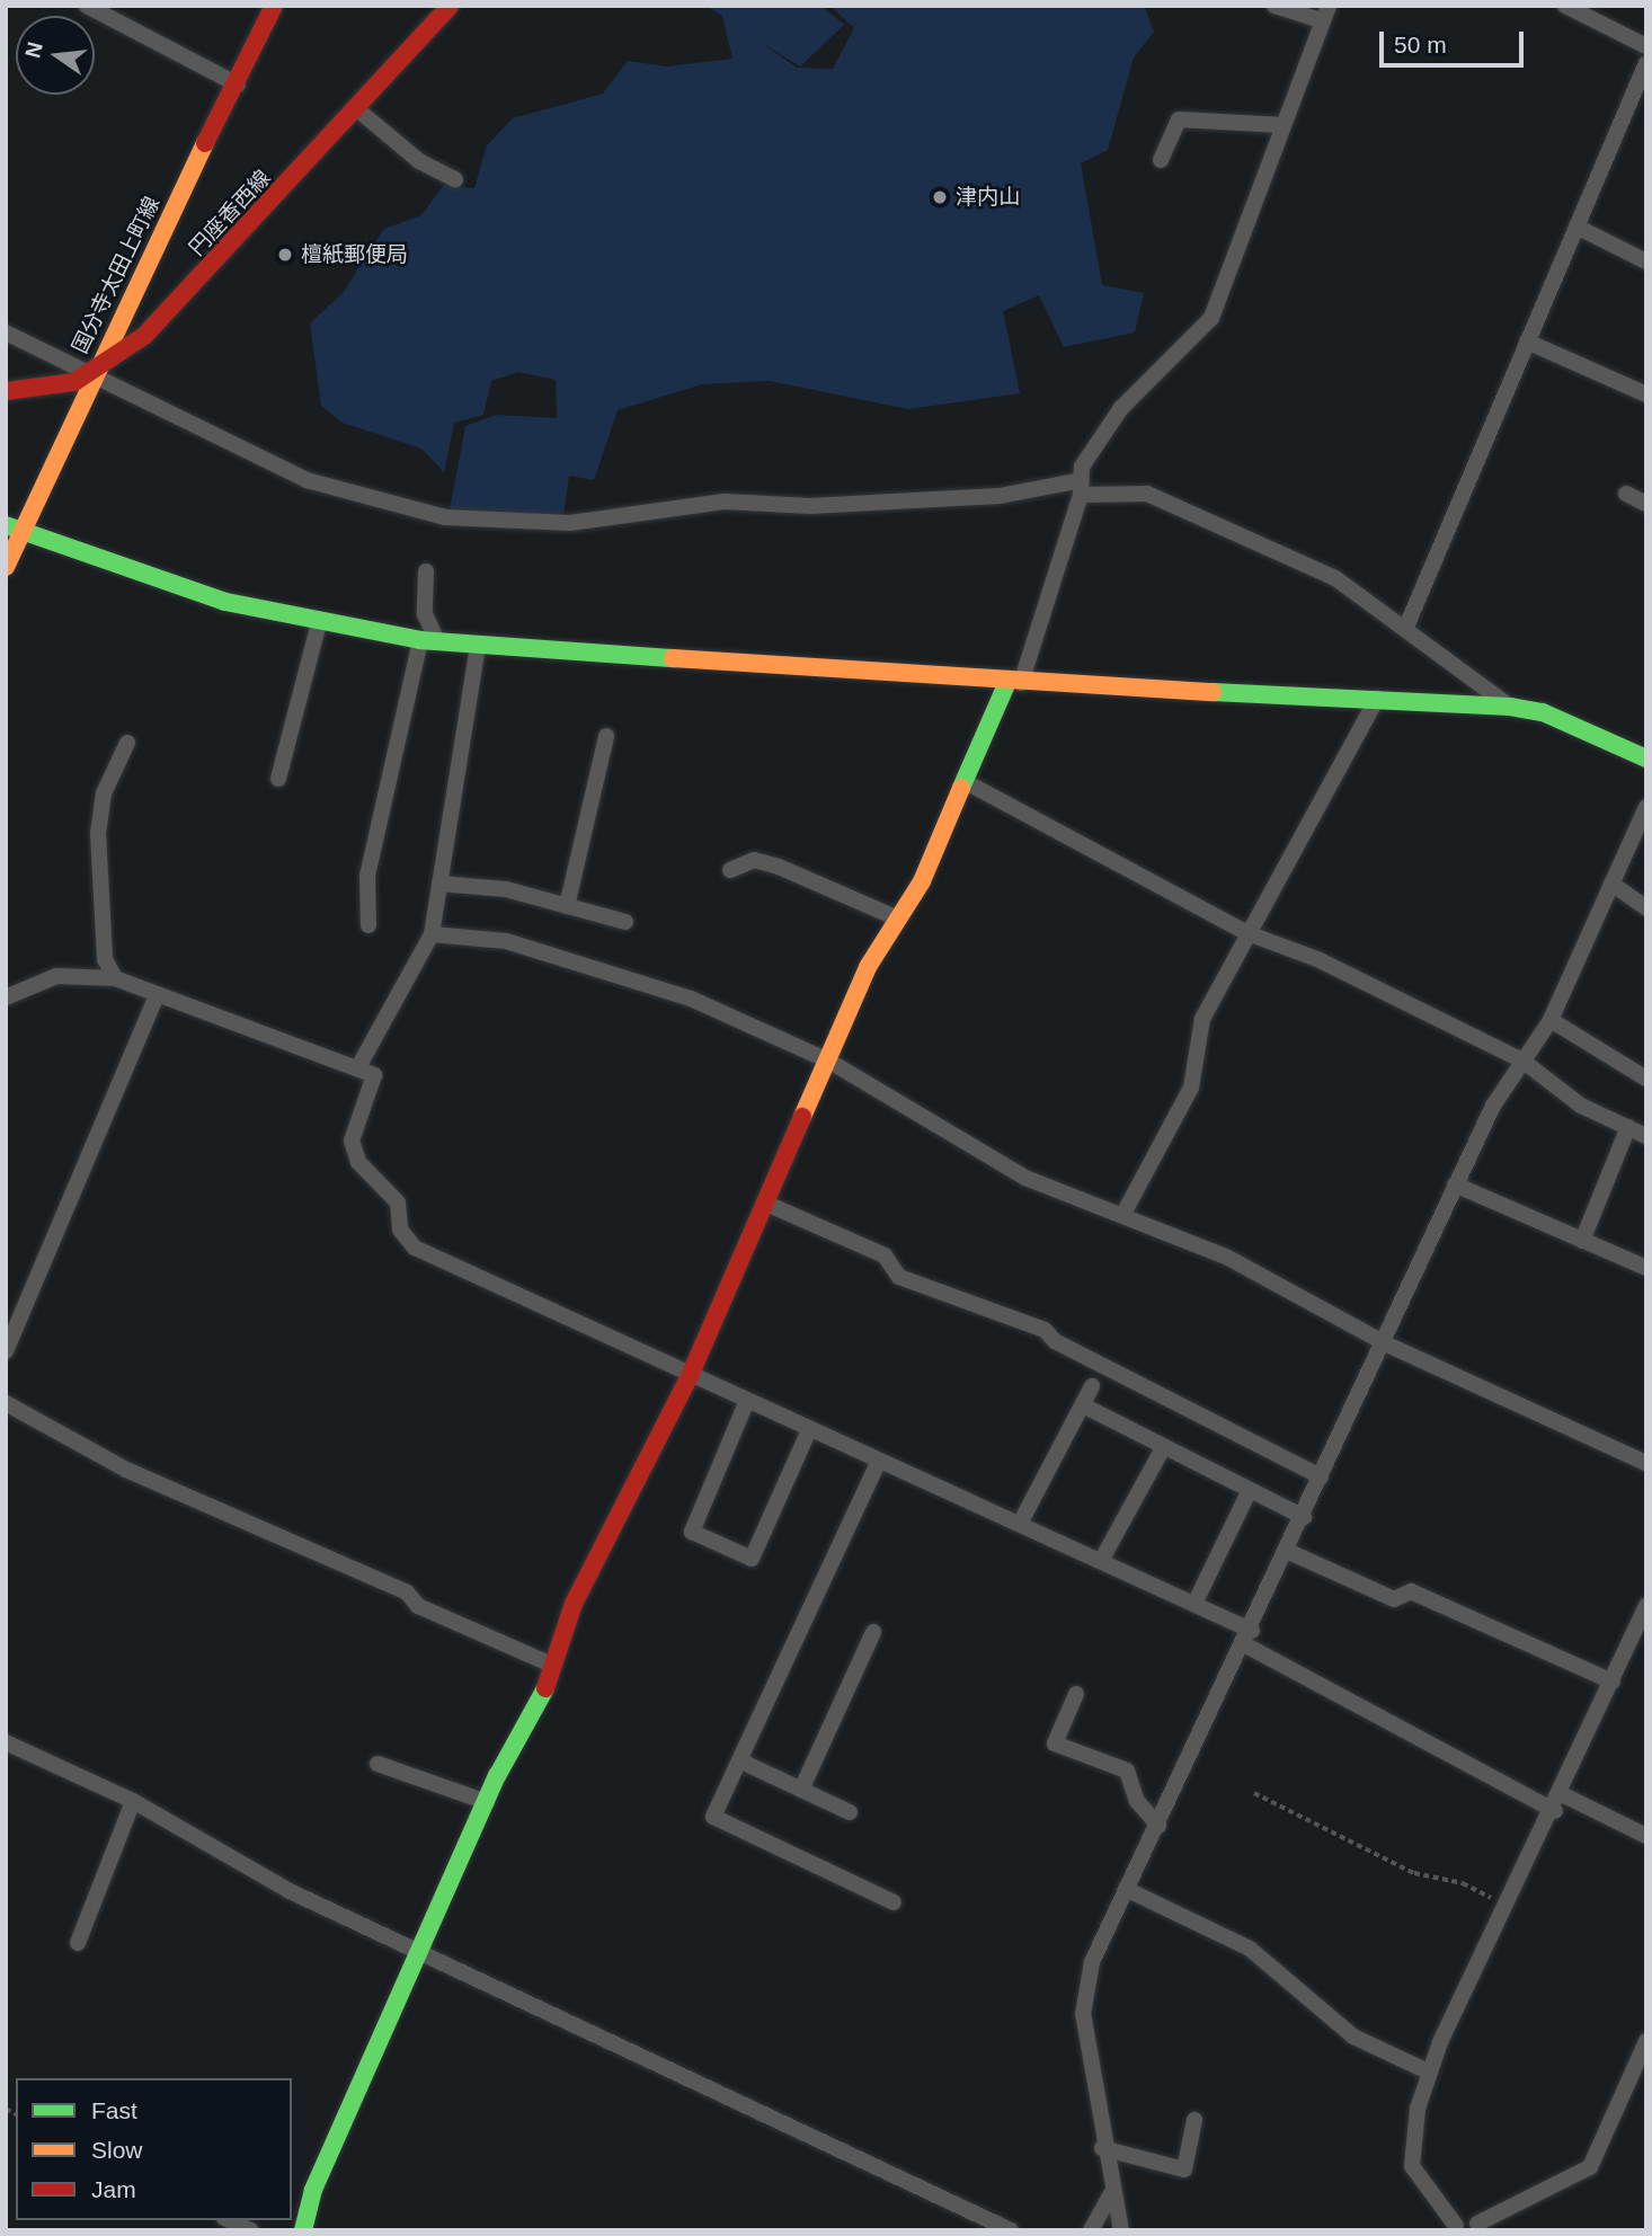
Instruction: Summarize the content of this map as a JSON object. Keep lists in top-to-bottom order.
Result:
{
  "streets": {
    "street": ["円座香西線", "国分寺太田上町線"]
  },
  "crossings": [
    ["円座香西線", "国分寺太田上町線"]
  ],
  "places": ["津内山", "檀紙郵便局"],
  "legend": ["Fast", "Slow", "Jam"],
  "scale_bar": "50 m",
  "north": "left"
}
